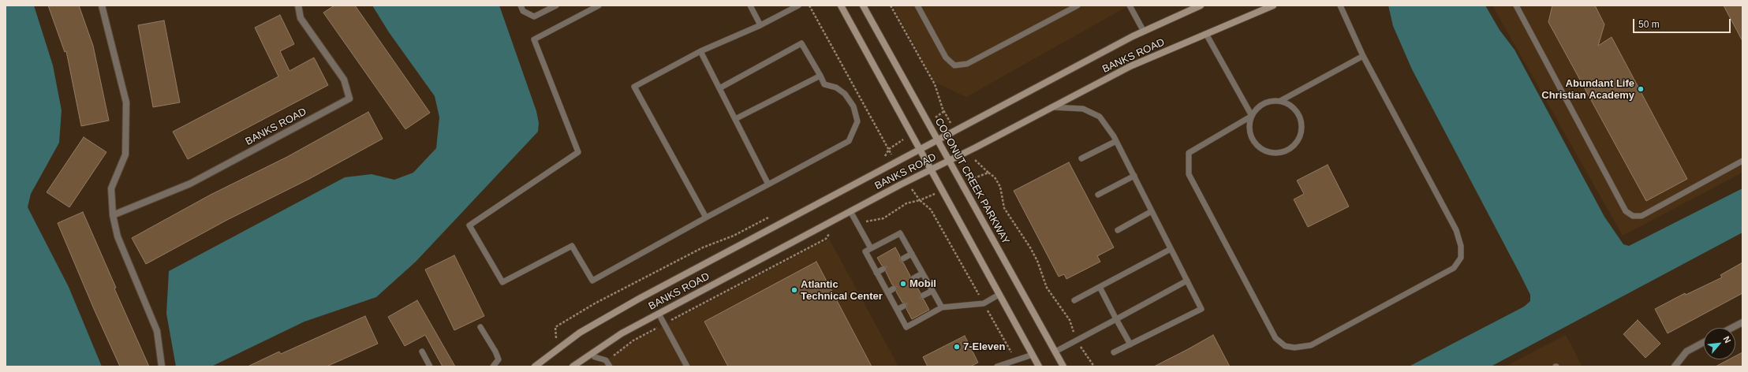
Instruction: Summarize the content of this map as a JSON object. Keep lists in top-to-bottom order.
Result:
{
  "streets": {
    "street": ["BANKS ROAD", "COCONUT CREEK PARKWAY"]
  },
  "crossings": [
    ["BANKS ROAD", "COCONUT CREEK PARKWAY"]
  ],
  "places": [
    "Abundant Life Christian Academy",
    "Mobil",
    "Atlantic Technical Center",
    "7-Eleven"
  ],
  "scale_bar": "50 m",
  "north": "top right"
}
